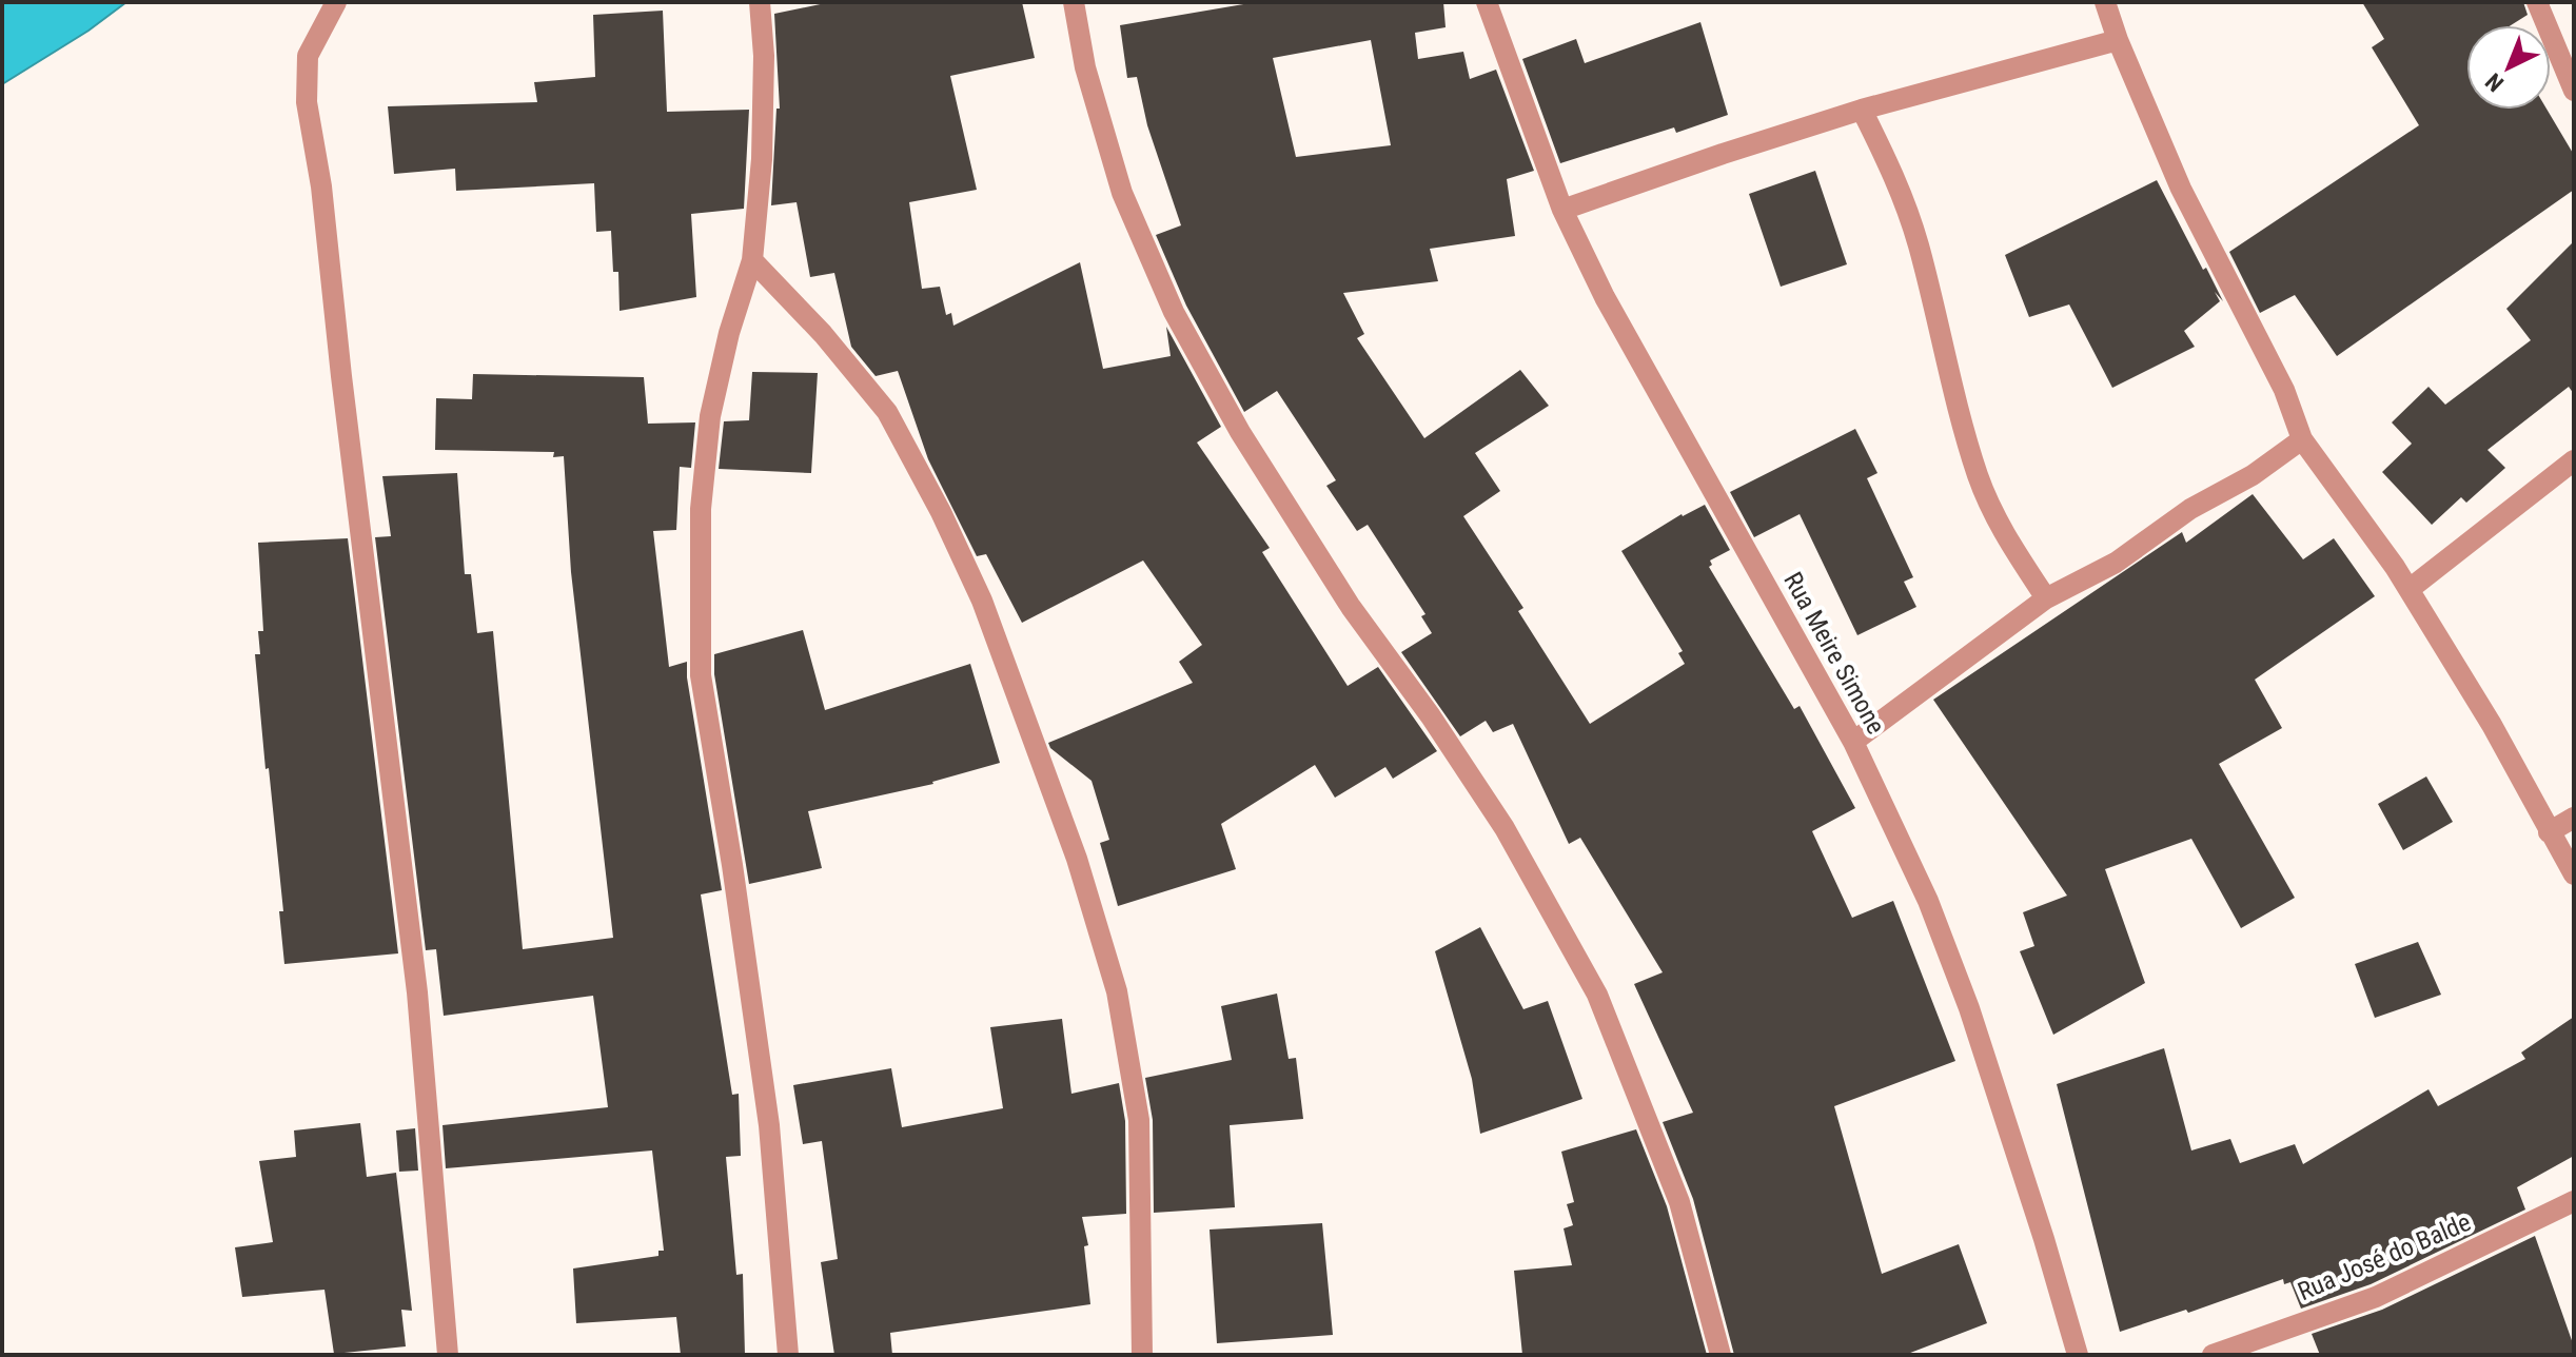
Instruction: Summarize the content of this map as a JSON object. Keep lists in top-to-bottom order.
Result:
{
  "streets": {
    "street": ["Rua Meire Simone", "Rua José do Balde"]
  },
  "north": "bottom left"
}
